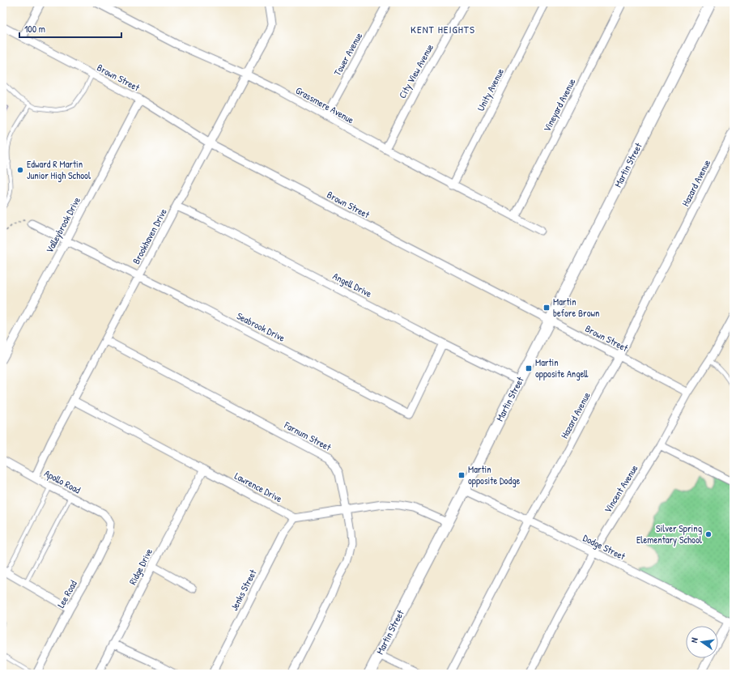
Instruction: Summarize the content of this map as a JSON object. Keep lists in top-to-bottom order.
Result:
{
  "streets": {
    "street": [
      "Tower Avenue",
      "City View Avenue",
      "Brown Street",
      "Unity Avenue",
      "Grassmere Avenue",
      "Vineyard Avenue",
      "Martin Street",
      "Hazard Avenue",
      "Valleybrook Drive",
      "Brookhaven Drive",
      "Angell Drive",
      "Seabrook Drive",
      "Farnum Street",
      "Apollo Road",
      "Lawrence Drive",
      "Vincent Avenue",
      "Dodge Street",
      "Ridge Drive",
      "Jenks Street",
      "Lee Road"
    ]
  },
  "crossings": [
    ["Tower Avenue", "Grassmere Avenue"],
    ["City View Avenue", "Grassmere Avenue"],
    ["Brown Street", "Martin Street"],
    ["Brown Street", "Hazard Avenue"],
    ["Brown Street", "Valleybrook Drive"],
    ["Brown Street", "Brookhaven Drive"],
    ["Brown Street", "Vincent Avenue"],
    ["Unity Avenue", "Grassmere Avenue"],
    ["Grassmere Avenue", "Vineyard Avenue"],
    ["Grassmere Avenue", "Brookhaven Drive"],
    ["Martin Street", "Angell Drive"],
    ["Martin Street", "Dodge Street"],
    ["Hazard Avenue", "Dodge Street"],
    ["Valleybrook Drive", "Seabrook Drive"],
    ["Brookhaven Drive", "Angell Drive"],
    ["Brookhaven Drive", "Seabrook Drive"],
    ["Brookhaven Drive", "Farnum Street"],
    ["Brookhaven Drive", "Apollo Road"],
    ["Brookhaven Drive", "Lawrence Drive"],
    ["Angell Drive", "Seabrook Drive"],
    ["Apollo Road", "Lee Road"],
    ["Lawrence Drive", "Ridge Drive"],
    ["Lawrence Drive", "Jenks Street"],
    ["Vincent Avenue", "Dodge Street"]
  ],
  "districts": ["KENT HEIGHTS"],
  "places": {
    "other": ["Edward R Martin Junior High School", "Silver Spring Elementary School"],
    "transit": ["Martin before Brown", "Martin opposite Angell", "Martin opposite Dodge"]
  },
  "scale_bar": "100 m",
  "north": "left"
}
